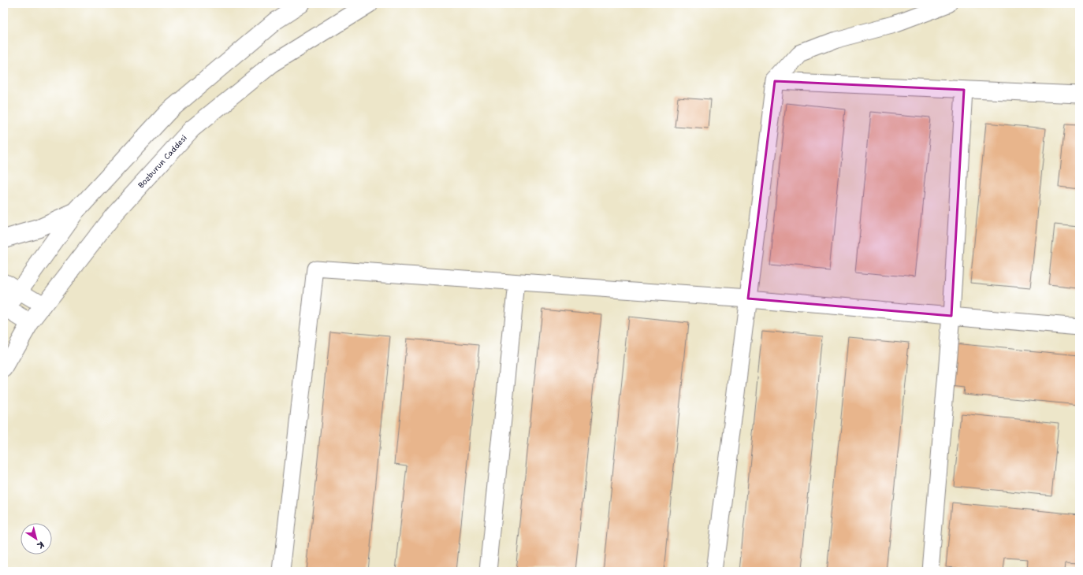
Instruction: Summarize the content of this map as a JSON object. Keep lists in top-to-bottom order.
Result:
{
  "streets": {
    "main road": ["Bozburun Caddesi"]
  },
  "north": "bottom right"
}
